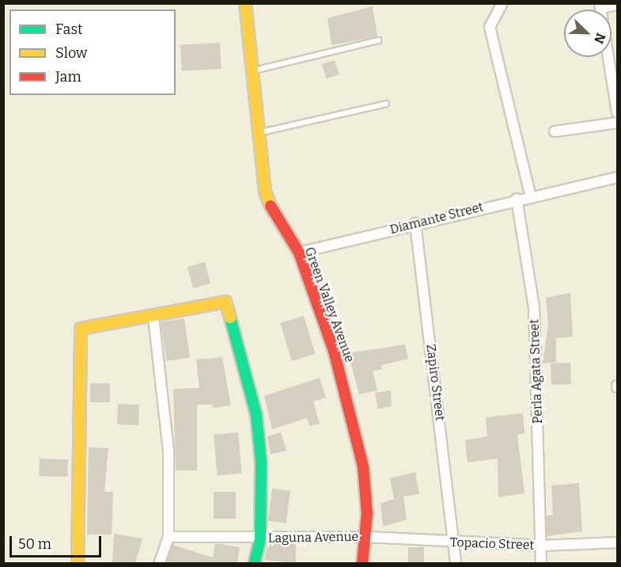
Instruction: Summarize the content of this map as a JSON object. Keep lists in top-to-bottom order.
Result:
{
  "streets": {
    "street": [
      "Diamante Street",
      "Green Valley Avenue",
      "Perla Agata Street",
      "Zapiro Street",
      "Laguna Avenue",
      "Topacio Street"
    ]
  },
  "crossings": [
    ["Diamante Street", "Green Valley Avenue"],
    ["Diamante Street", "Perla Agata Street"],
    ["Diamante Street", "Zapiro Street"],
    ["Green Valley Avenue", "Laguna Avenue"],
    ["Green Valley Avenue", "Topacio Street"],
    ["Perla Agata Street", "Topacio Street"],
    ["Zapiro Street", "Topacio Street"],
    ["Laguna Avenue", "Topacio Street"]
  ],
  "legend": ["Fast", "Slow", "Jam"],
  "scale_bar": "50 m",
  "north": "bottom right"
}
